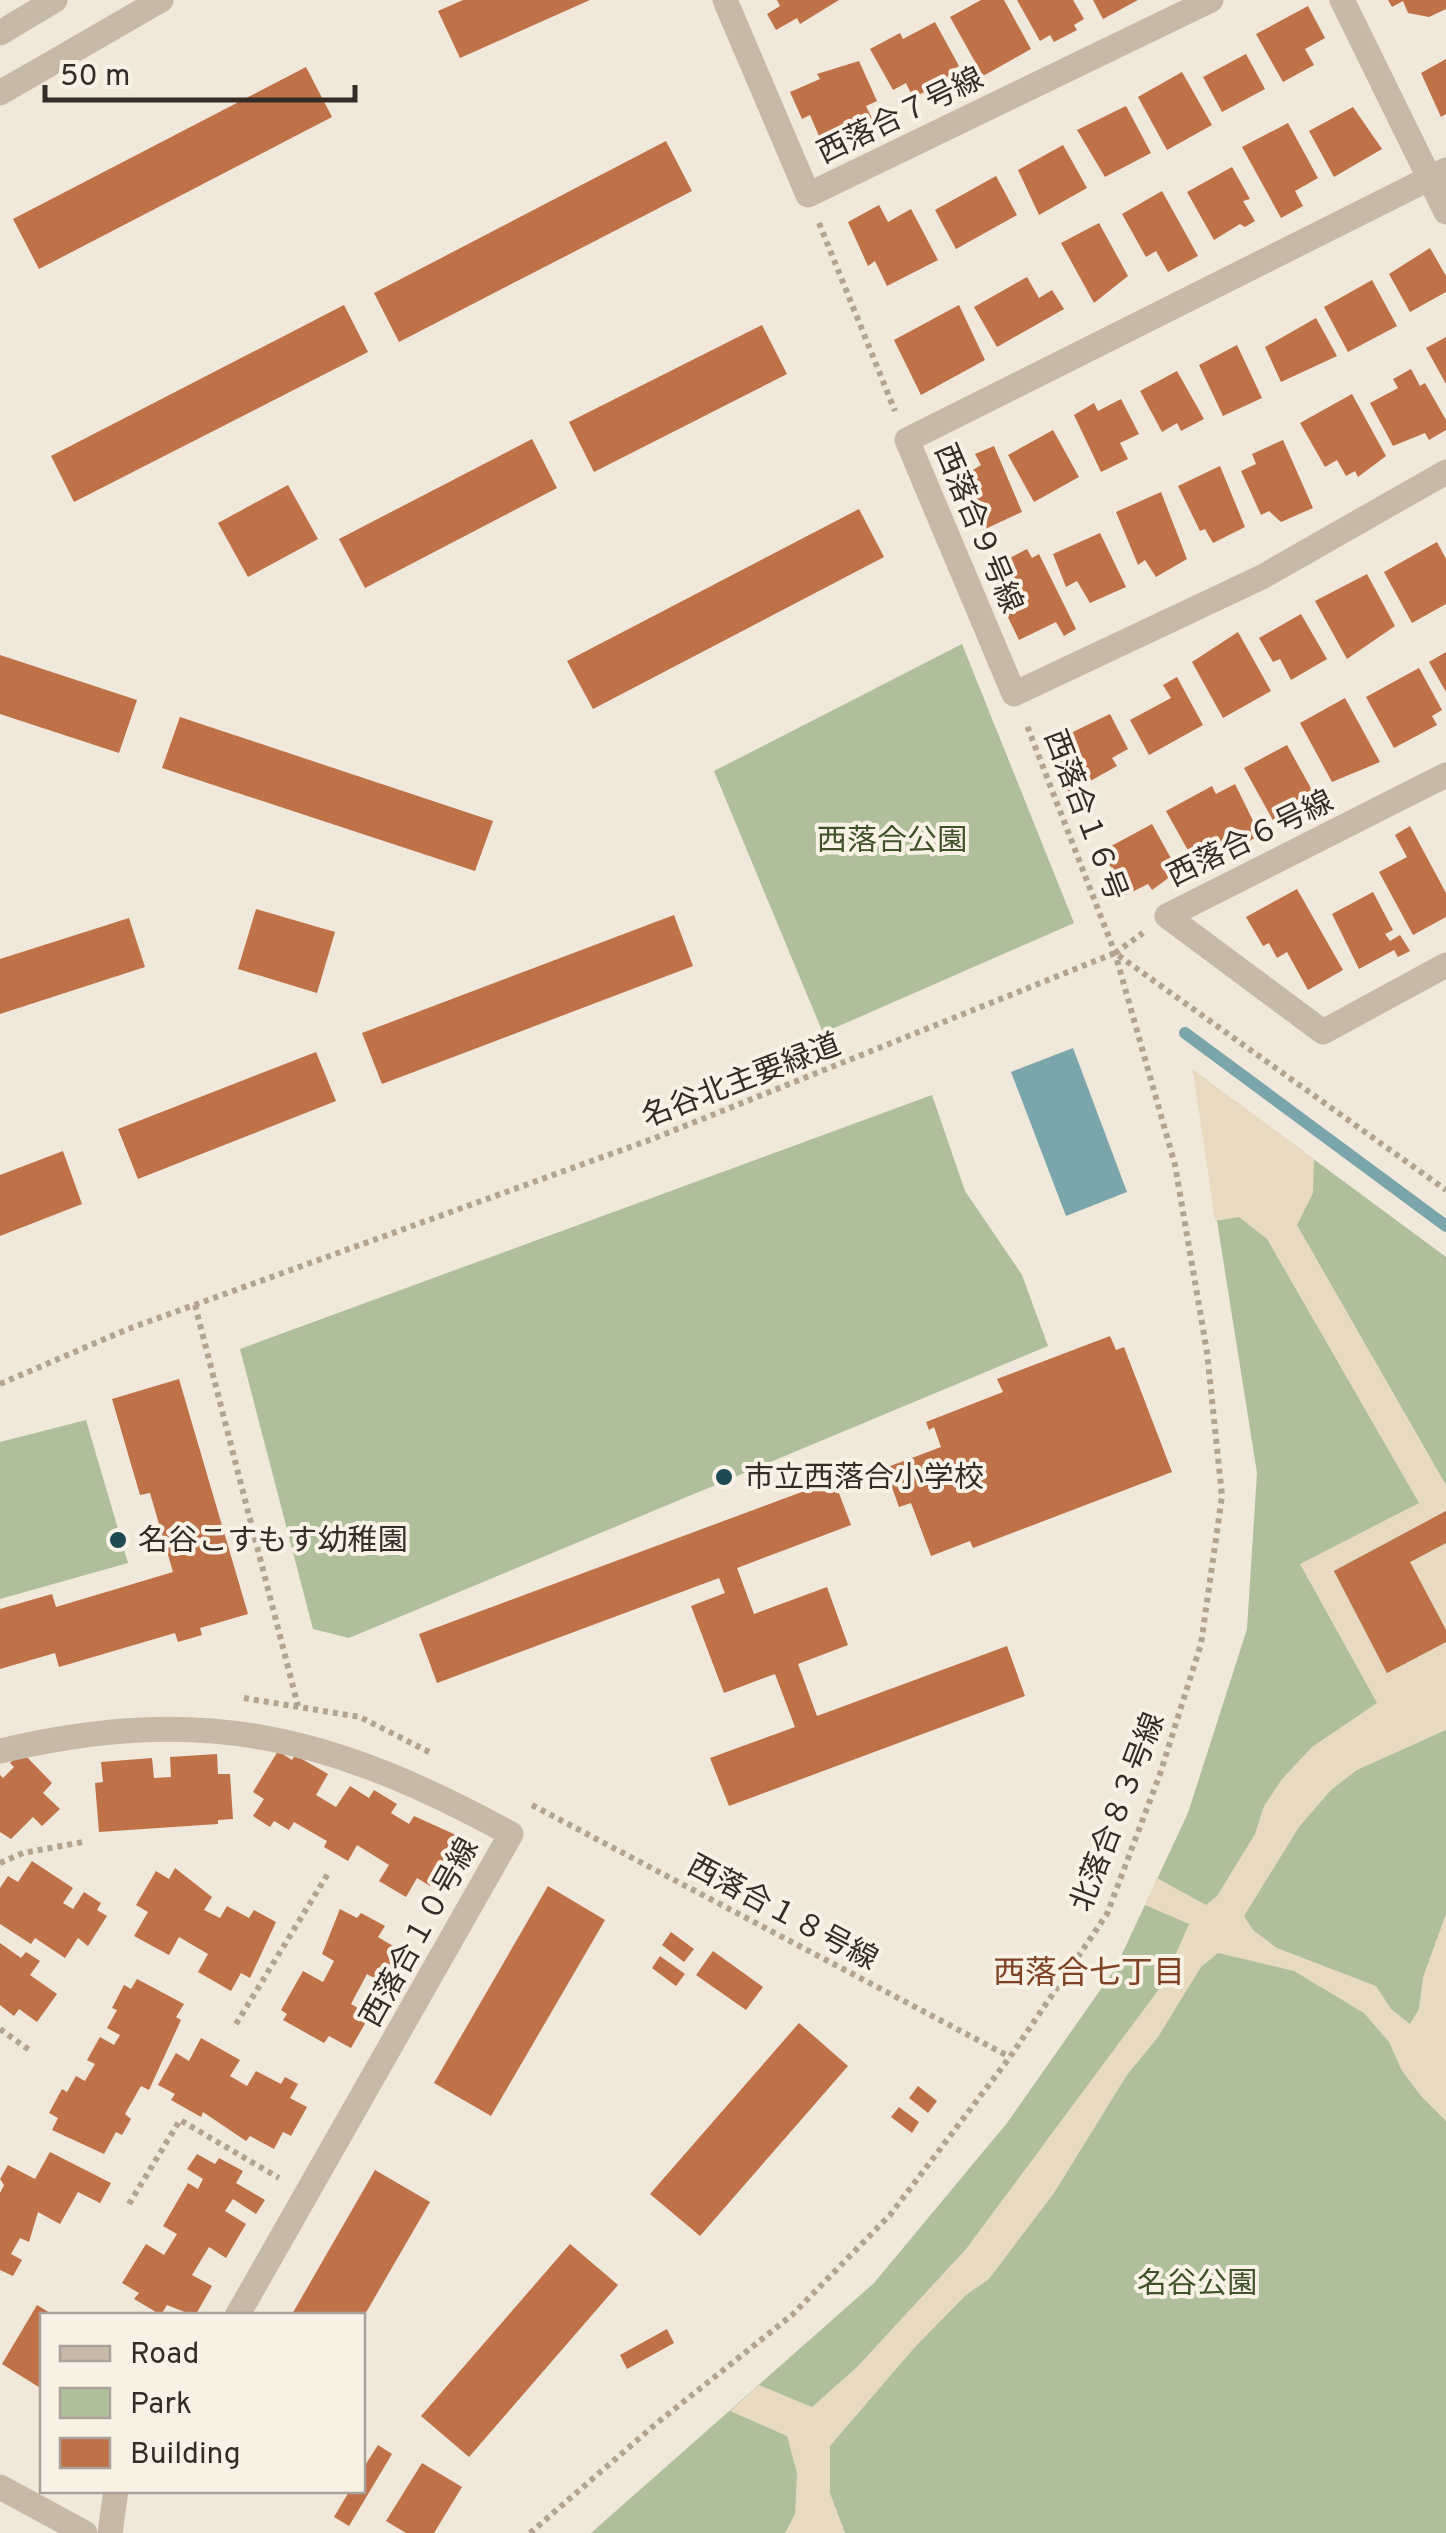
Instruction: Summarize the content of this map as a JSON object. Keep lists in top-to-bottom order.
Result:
{
  "streets": {
    "street": [
      "西落合７号線",
      "西落合９号線",
      "西落合６号線",
      "西落合１０号線"
    ],
    "path": [
      "西落合１６号",
      "名谷北主要緑道",
      "北落合８３号線",
      "西落合１８号線"
    ]
  },
  "crossings": [
    ["西落合９号線", "西落合１６号"],
    ["西落合１６号", "名谷北主要緑道"],
    ["西落合１６号", "北落合８３号線"],
    ["名谷北主要緑道", "北落合８３号線"],
    ["北落合８３号線", "西落合１８号線"]
  ],
  "districts": ["西落合七丁目"],
  "parks": ["西落合公園", "名谷公園"],
  "places": ["市立西落合小学校", "名谷こすもす幼稚園"],
  "legend": ["Road", "Park", "Building"],
  "scale_bar": "50 m"
}
